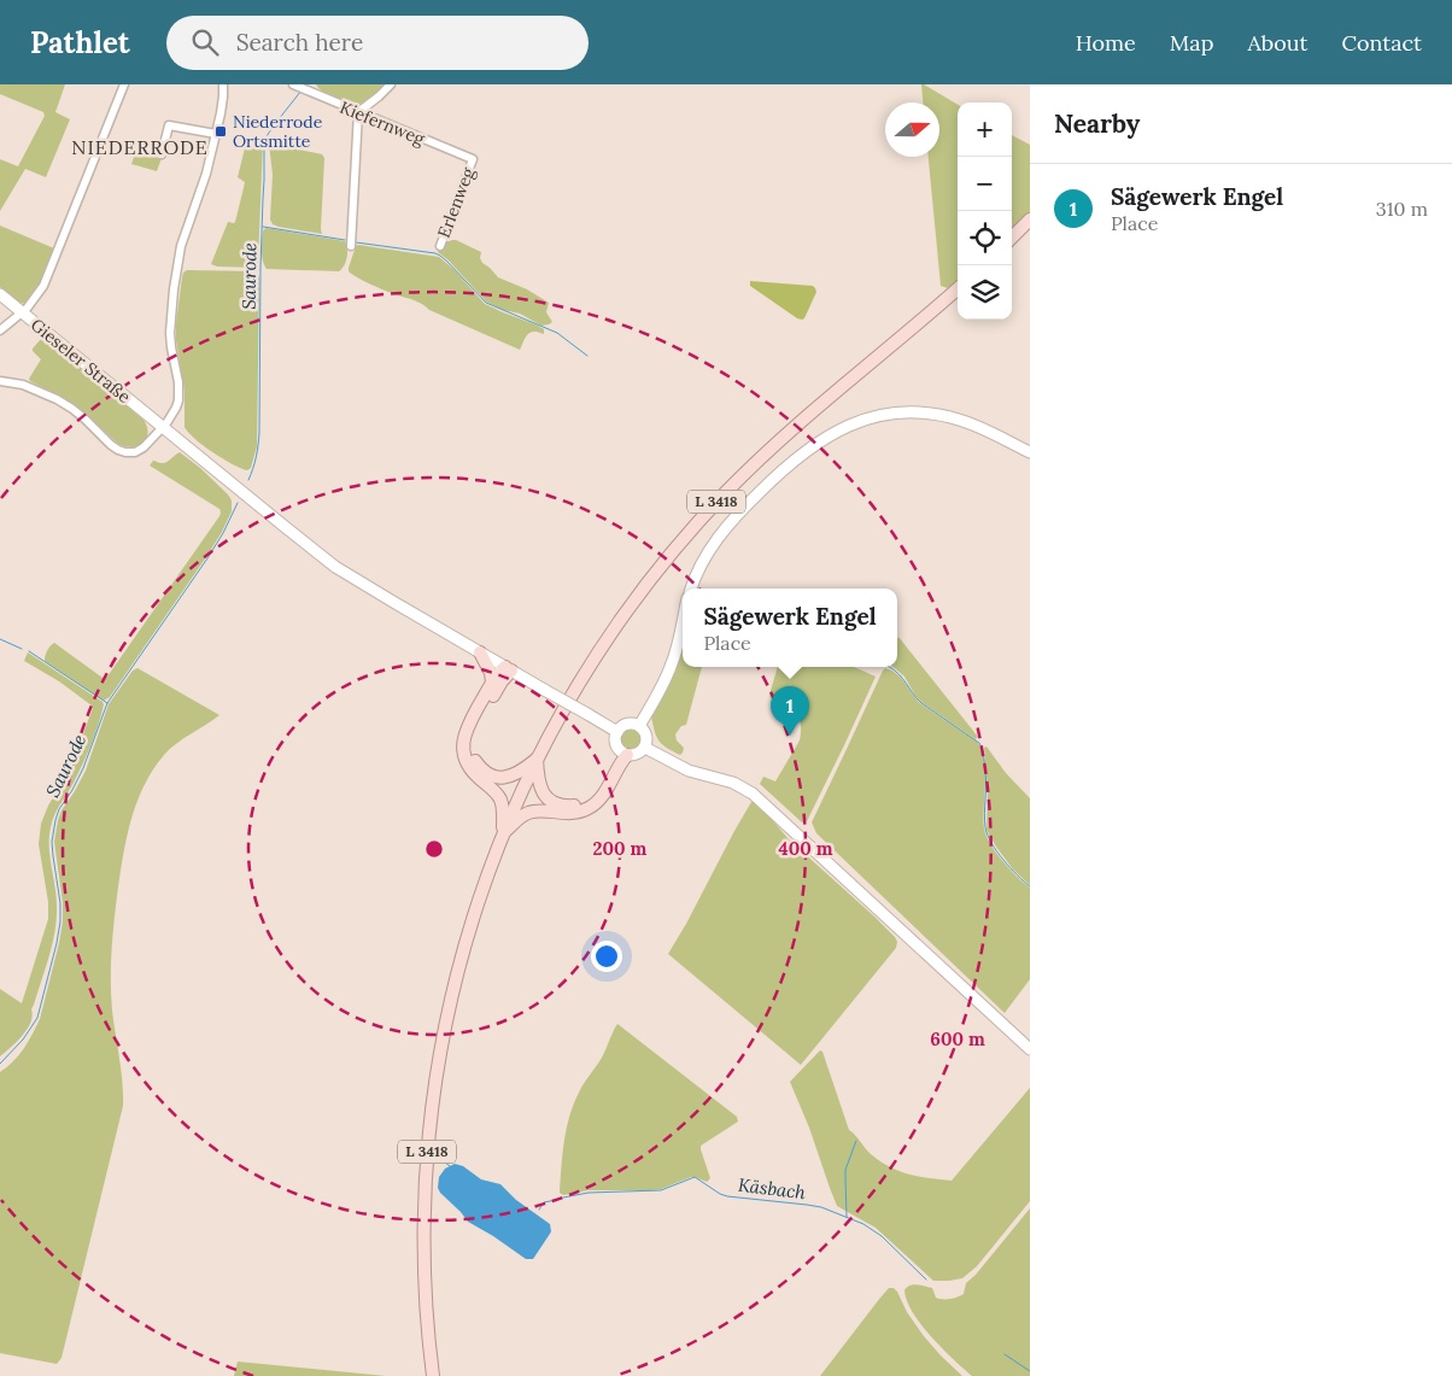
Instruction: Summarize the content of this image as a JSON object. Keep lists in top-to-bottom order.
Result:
{
  "streets": {
    "main road": ["Gieseler Straße", "L 3418"],
    "street": ["Kiefernweg", "Erlenweg"]
  },
  "crossings": [
    ["Kiefernweg", "Erlenweg"],
    ["Gieseler Straße", "L 3418"]
  ],
  "districts": ["NIEDERRODE"],
  "water": ["Saurode", "Käsbach"],
  "places": {
    "transit": ["Niederrode Ortsmitte"]
  },
  "north": "right",
  "page": {
    "header": "Pathlet",
    "search": "Search here",
    "nav": [
      "Home",
      "Map",
      "About",
      "Contact"
    ],
    "heading": "Nearby",
    "map_buttons": ["+", "−"],
    "list": [
      {
        "mark": "1",
        "name": "Sägewerk Engel",
        "note": "Place",
        "value": "310 m"
      }
    ],
    "popup": ["Sägewerk Engel", "Place"],
    "pins": "1"
  },
  "rings": ["200 m", "400 m", "600 m"]
}
